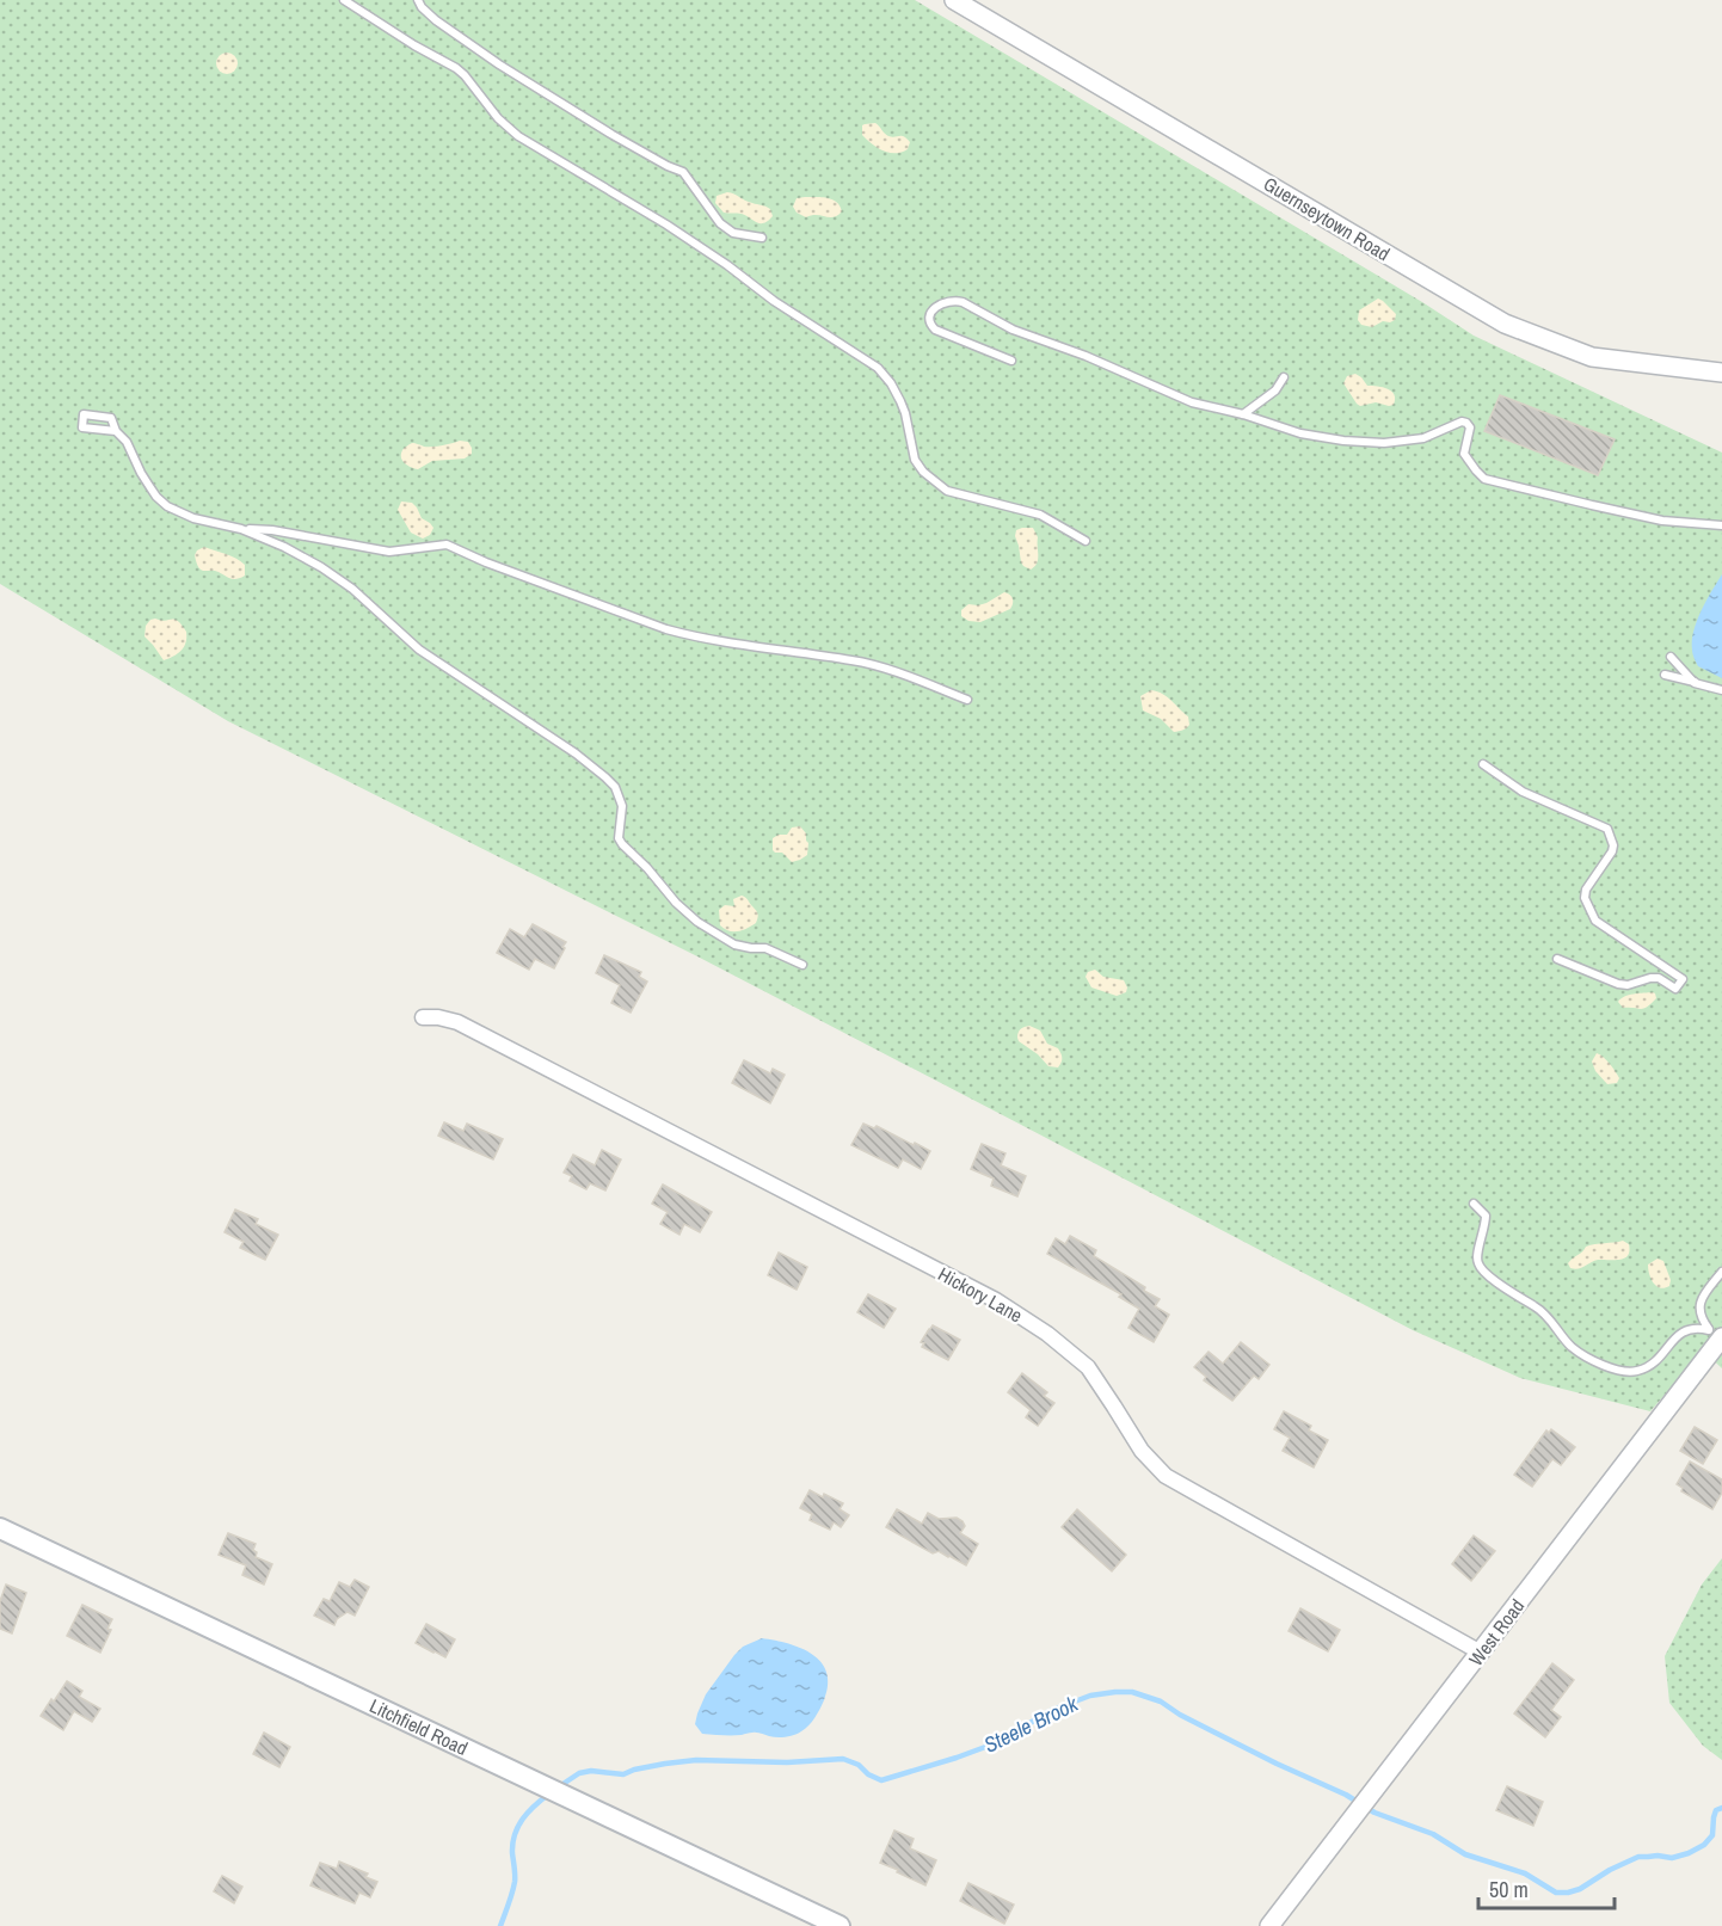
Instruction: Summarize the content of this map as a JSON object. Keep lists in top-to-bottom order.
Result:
{
  "streets": {
    "main road": ["Litchfield Road"],
    "street": ["Guernseytown Road", "Hickory Lane", "West Road"]
  },
  "crossings": [
    ["Hickory Lane", "West Road"]
  ],
  "water": ["Steele Brook"],
  "scale_bar": "50 m"
}
